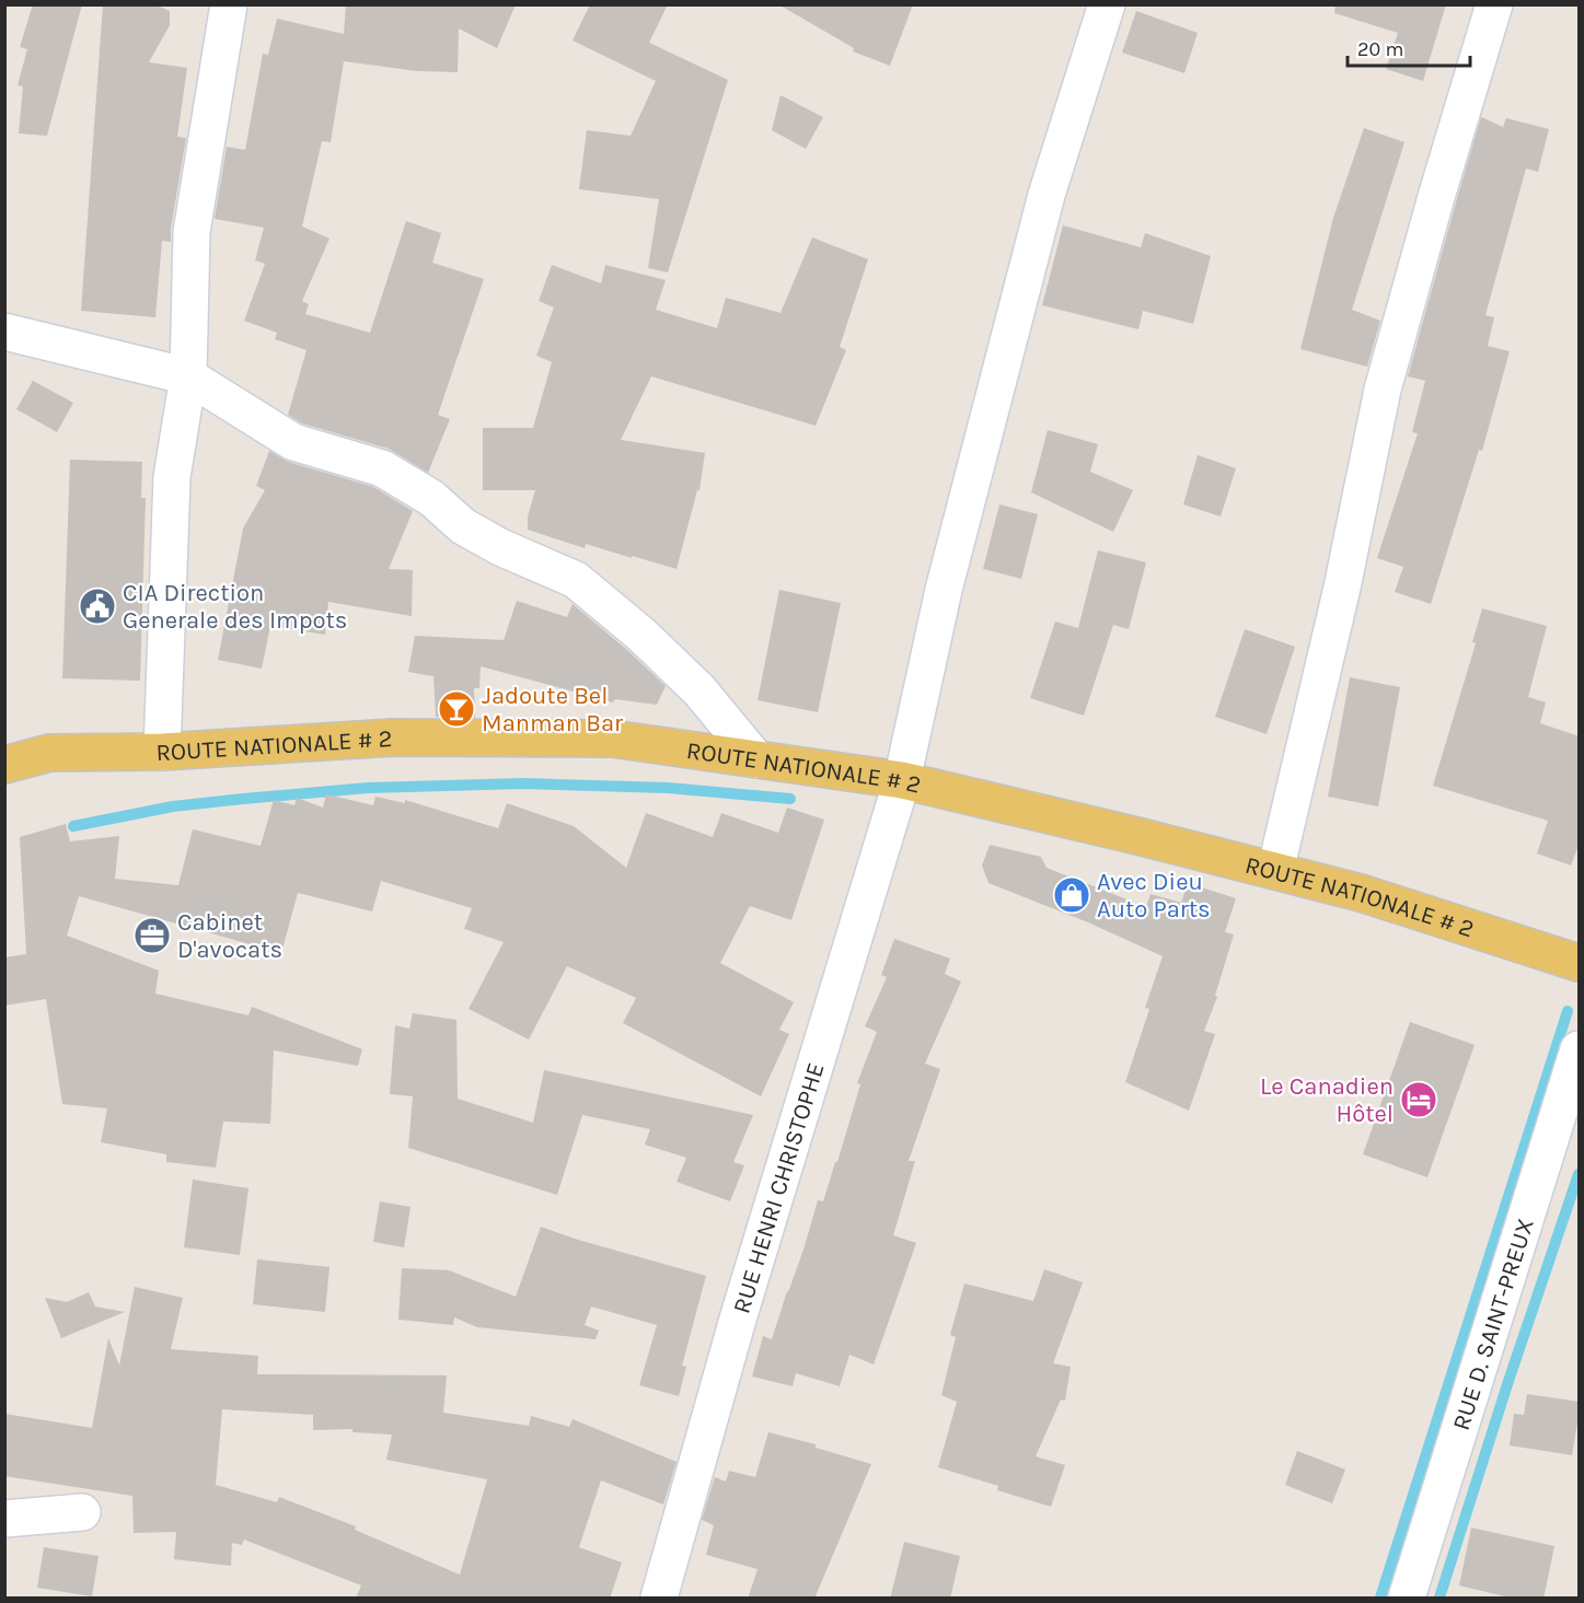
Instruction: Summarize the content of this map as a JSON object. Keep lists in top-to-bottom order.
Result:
{
  "streets": {
    "main road": ["ROUTE NATIONALE # 2"],
    "street": ["RUE HENRI CHRISTOPHE", "RUE D. SAINT-PREUX"]
  },
  "crossings": [
    ["ROUTE NATIONALE # 2", "RUE HENRI CHRISTOPHE"]
  ],
  "places": {
    "public building": ["CIA Direction Generale des Impots"],
    "bar": ["Jadoute Bel Manman Bar"],
    "shop": ["Avec Dieu Auto Parts"],
    "office": ["Cabinet D'avocats"],
    "hotel": ["Le Canadien Hôtel"]
  },
  "scale_bar": "20 m"
}
